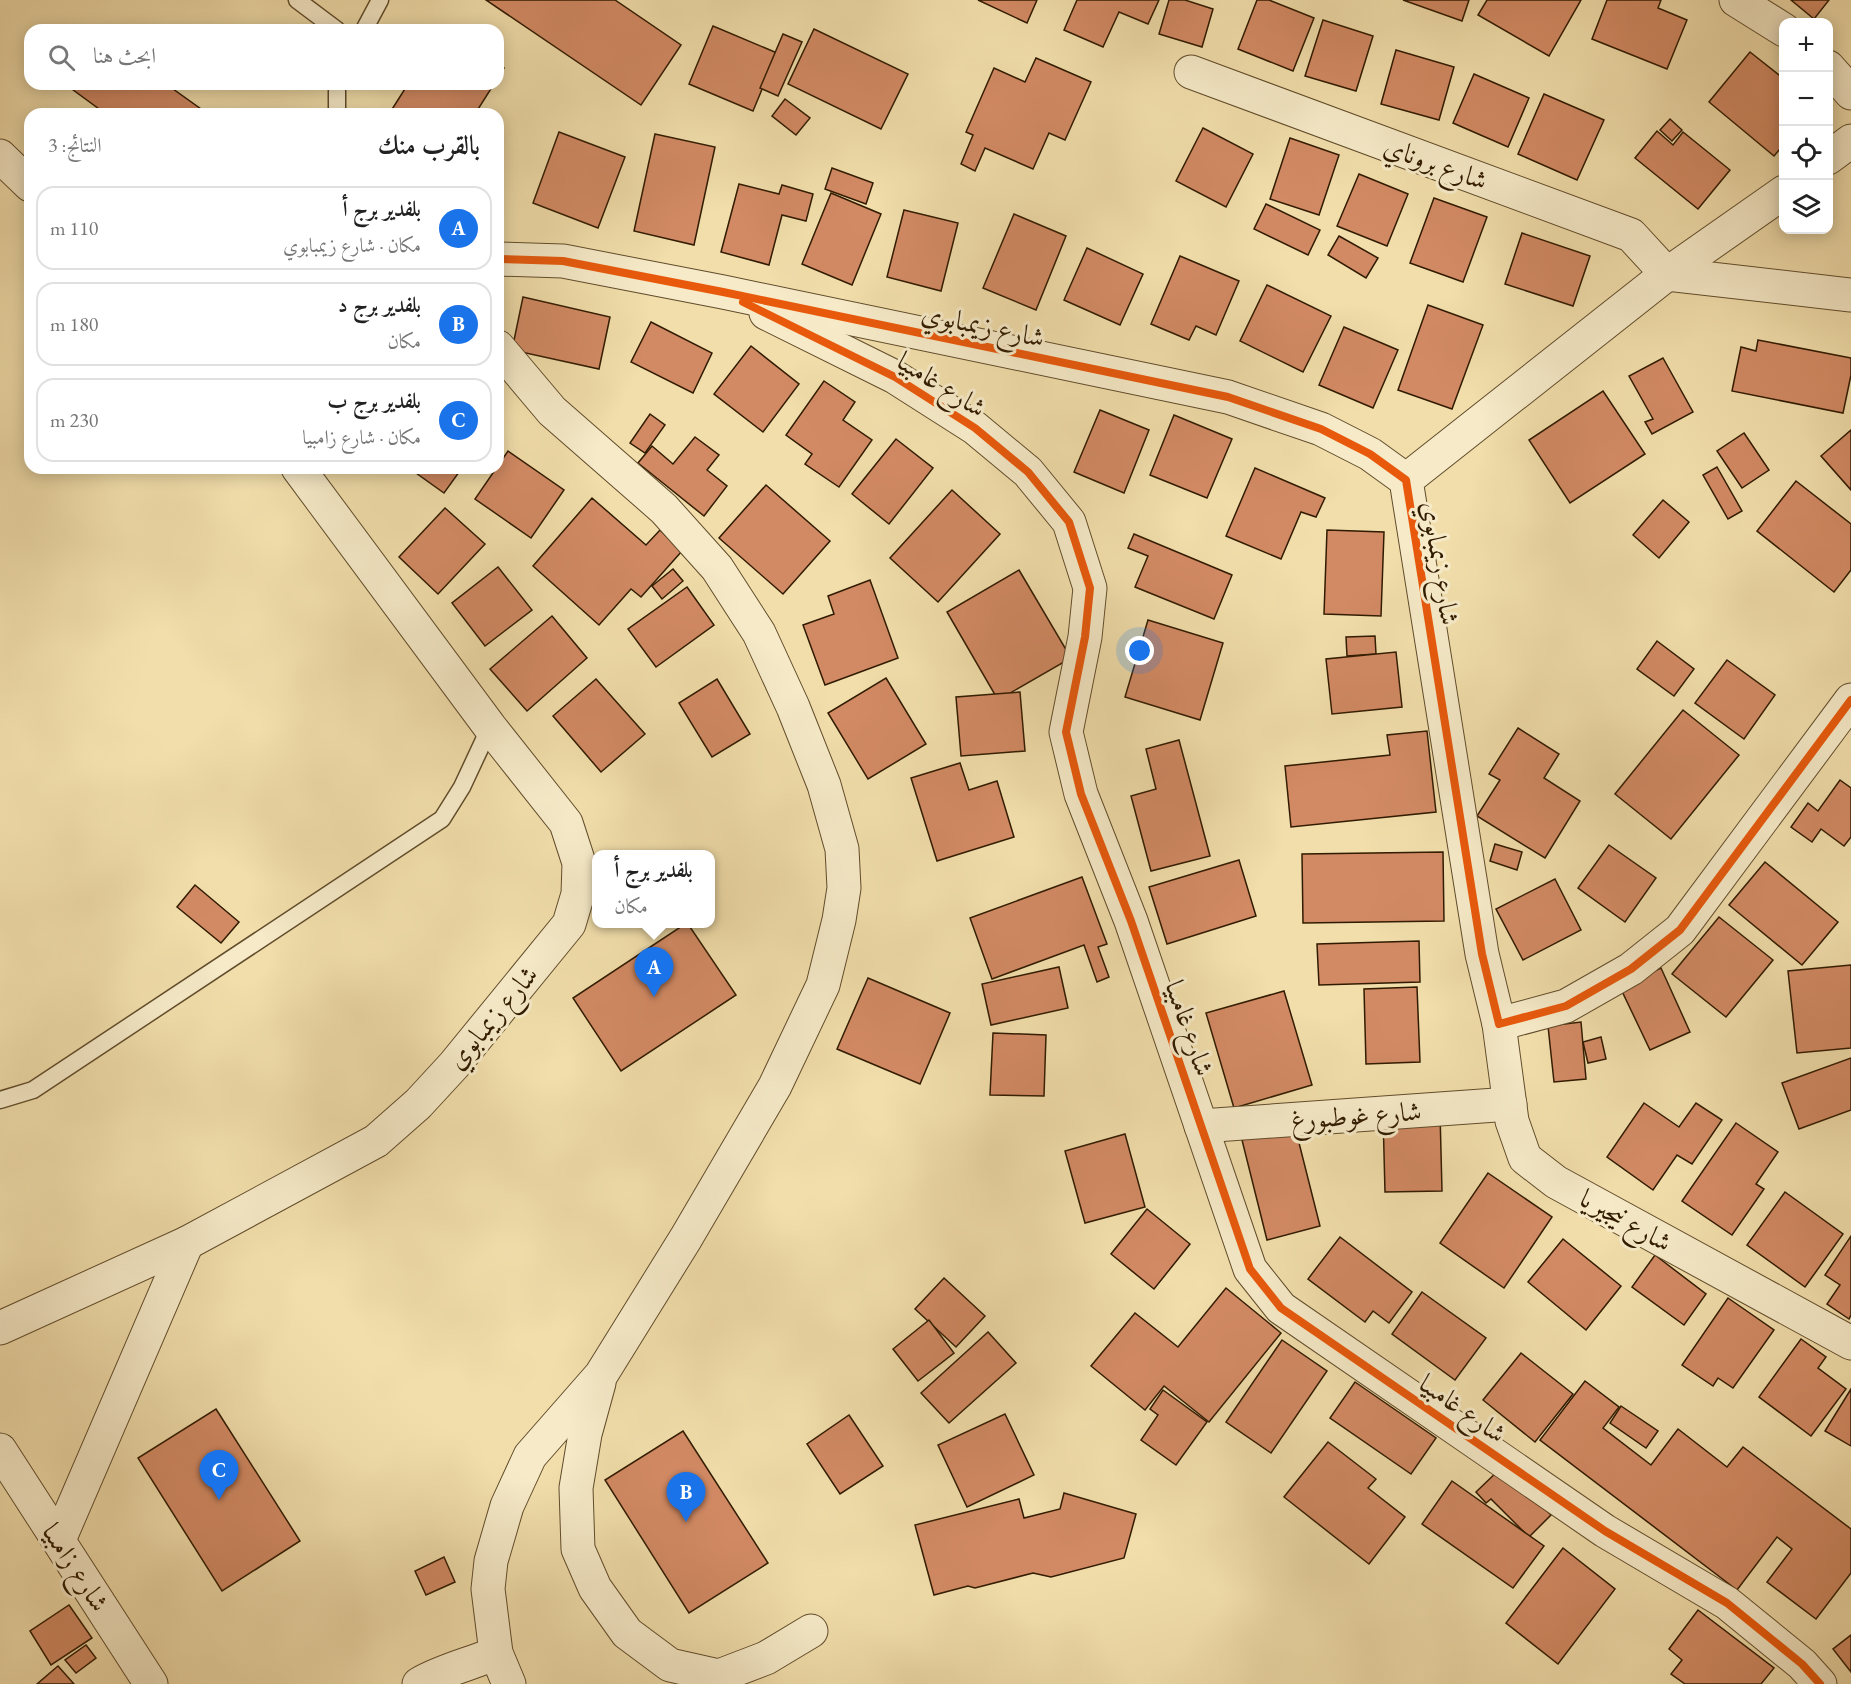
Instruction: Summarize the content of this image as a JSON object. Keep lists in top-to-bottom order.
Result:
{
  "streets": {
    "street": [
      "شارع بروناي",
      "شارع زيمبابوي",
      "شارع غامبيا",
      "شارع غوطبورغ",
      "شارع نيجيريا",
      "شارع زامبيا"
    ]
  },
  "crossings": [
    ["شارع زيمبابوي", "شارع غامبيا"],
    ["شارع زيمبابوي", "شارع نيجيريا"],
    ["شارع غامبيا", "شارع غوطبورغ"],
    ["شارع غوطبورغ", "شارع نيجيريا"]
  ],
  "page": {
    "map_buttons": ["+", "−"],
    "search": "ابحث هنا",
    "heading": ["بالقرب منك", "النتائج: 3"],
    "list": [
      {
        "mark": "A",
        "name": "بلفدير برج أ",
        "note": "مكان · شارع زيمبابوي",
        "value": "110 m"
      },
      {
        "mark": "B",
        "name": "بلفدير برج د",
        "note": "مكان",
        "value": "180 m"
      },
      {
        "mark": "C",
        "name": "بلفدير برج ب",
        "note": "مكان · شارع زامبيا",
        "value": "230 m"
      }
    ],
    "popup": ["بلفدير برج أ", "مكان"],
    "pins": ["A", "C", "B"]
  }
}
